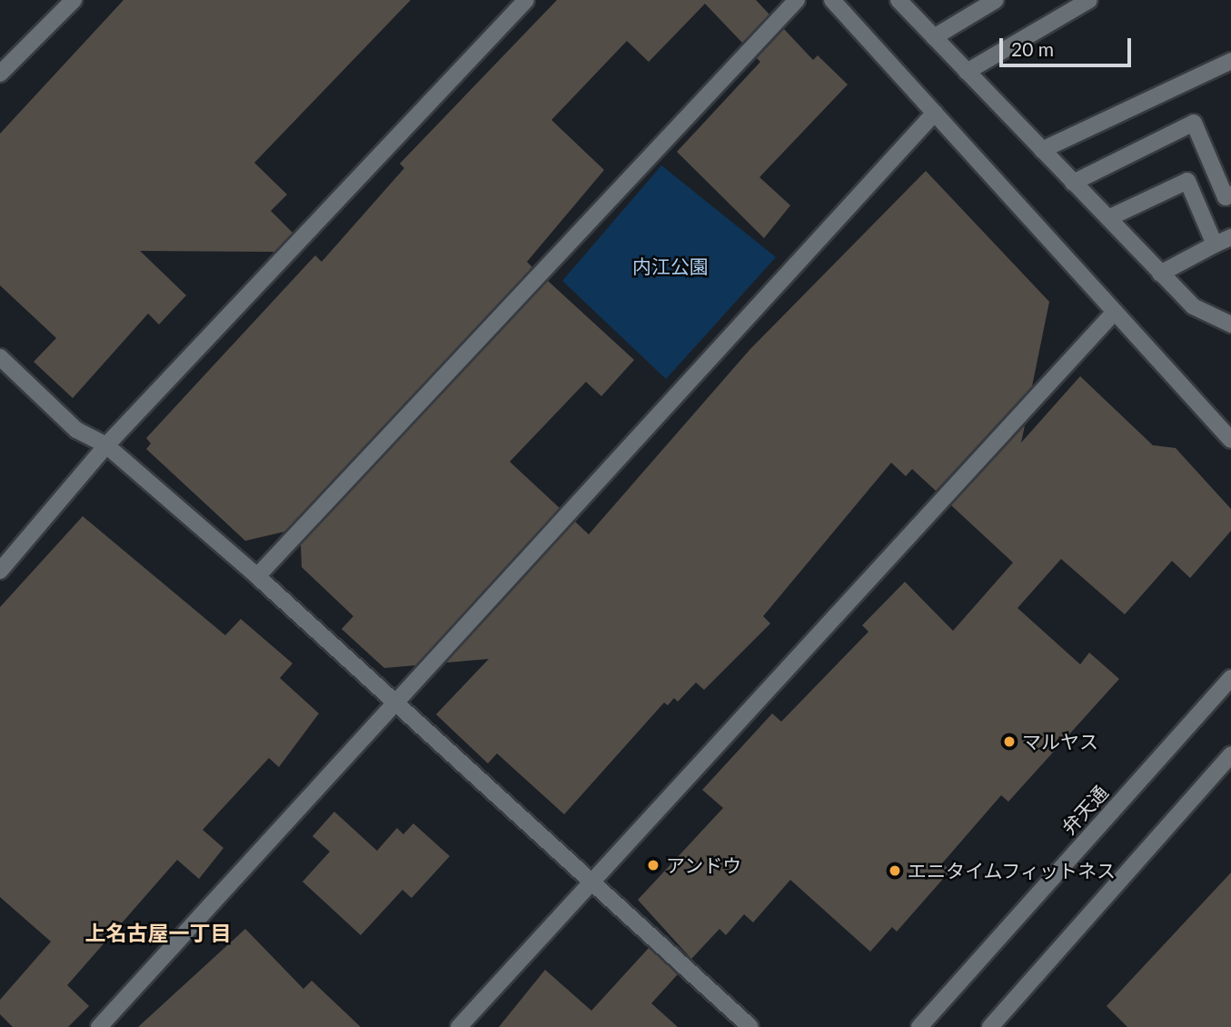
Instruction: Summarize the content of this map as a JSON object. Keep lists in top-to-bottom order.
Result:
{
  "streets": {
    "street": ["弁天通"]
  },
  "districts": ["上名古屋一丁目"],
  "parks": ["内江公園"],
  "places": ["マルヤス", "アンドウ", "エニタイムフィットネス"],
  "scale_bar": "20 m"
}
